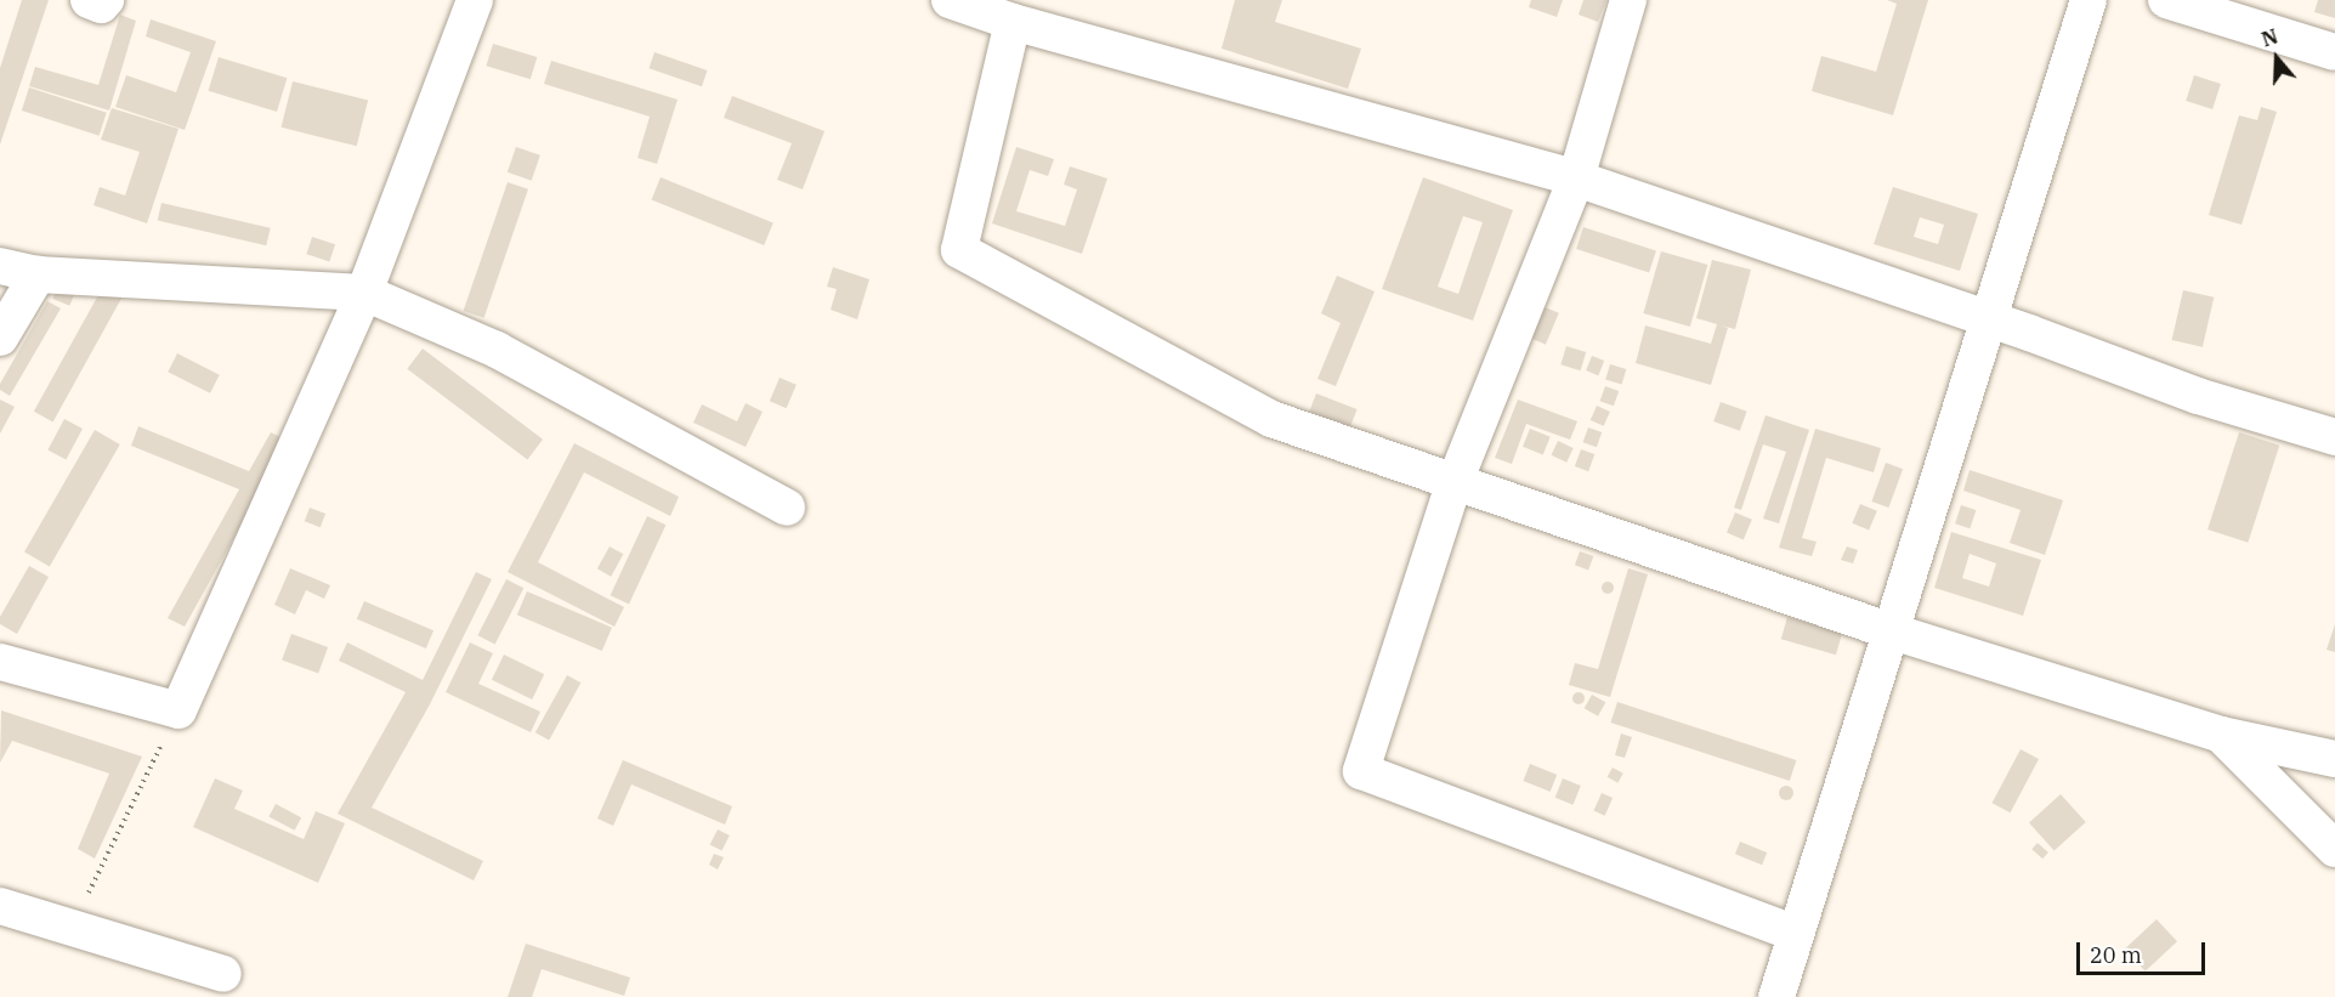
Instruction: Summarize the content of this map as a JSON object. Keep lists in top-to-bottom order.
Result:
{
  "scale_bar": "20 m",
  "north": "top"
}
